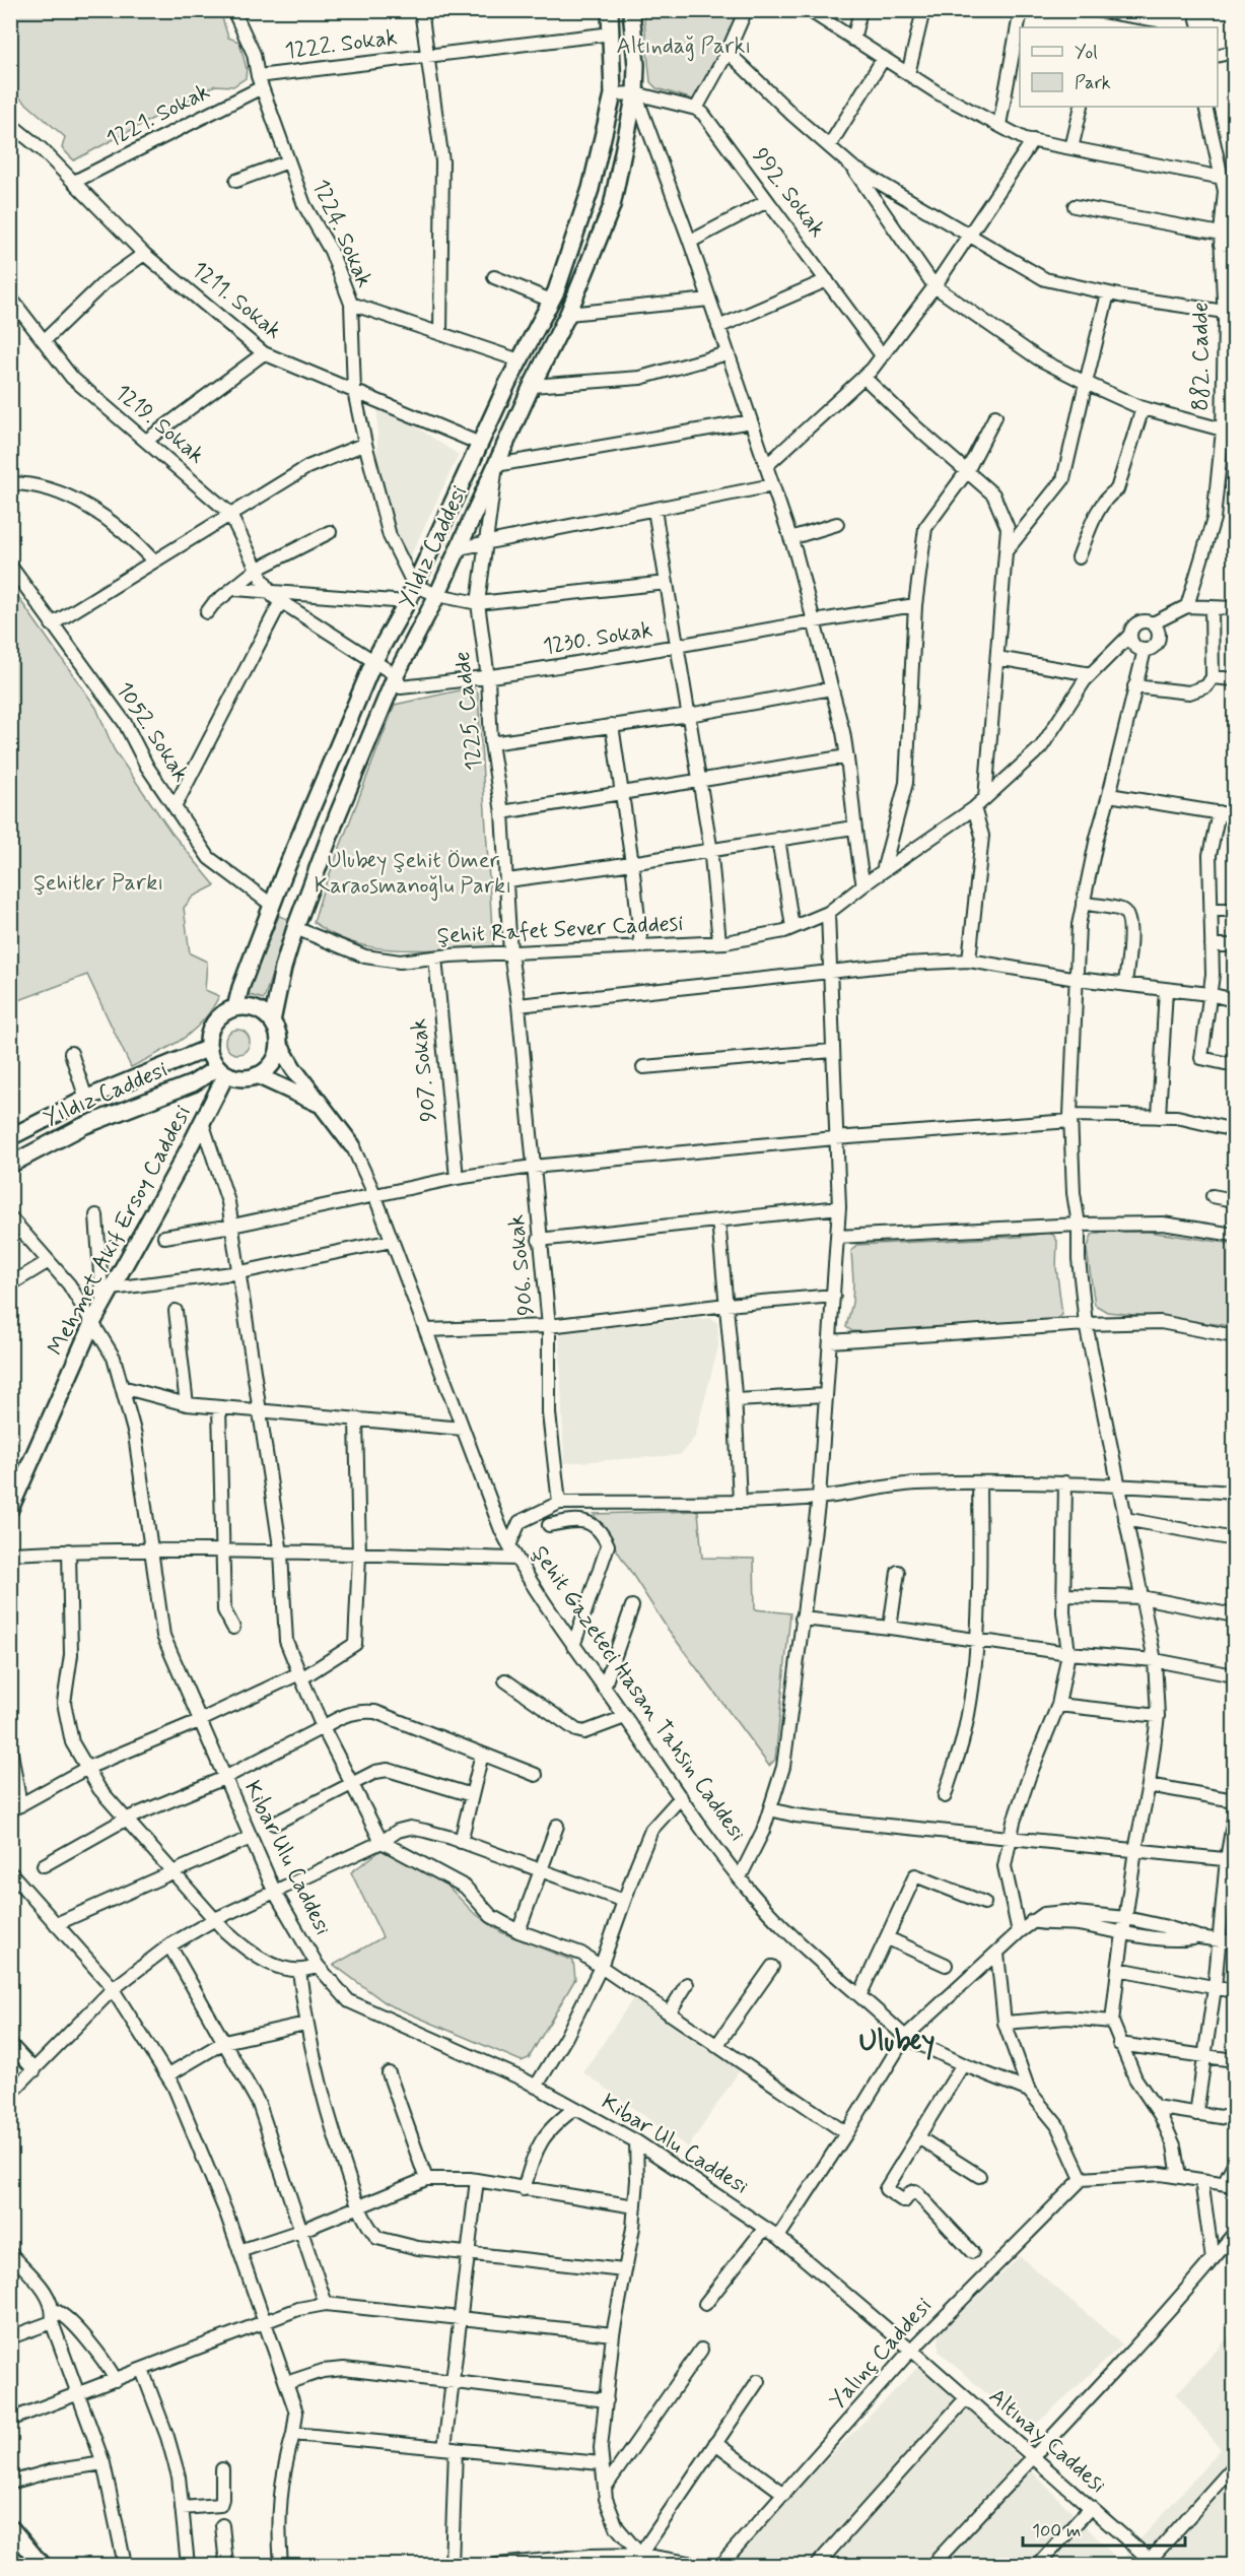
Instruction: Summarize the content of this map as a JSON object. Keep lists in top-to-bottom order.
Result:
{
  "streets": {
    "main road": ["Yıldız Caddesi", "Mehmet Akif Ersoy Caddesi", "Şehit Gazeteci Hasan Tahsin Caddesi"],
    "street": [
      "1222. Sokak",
      "1221. Sokak",
      "992. Sokak",
      "1224. Sokak",
      "1211. Sokak",
      "882. Cadde",
      "1219. Sokak",
      "1230. Sokak",
      "1225. Cadde",
      "1052. Sokak",
      "Şehit Rafet Sever Caddesi",
      "907. Sokak",
      "906. Sokak",
      "Kibar Ulu Caddesi",
      "Yalınç Caddesi",
      "Altınay Caddesi"
    ]
  },
  "crossings": [
    ["1222. Sokak", "1221. Sokak"],
    ["1222. Sokak", "1224. Sokak"],
    ["1222. Sokak", "Yıldız Caddesi"],
    ["1221. Sokak", "1224. Sokak"],
    ["1221. Sokak", "1211. Sokak"],
    ["1224. Sokak", "1211. Sokak"],
    ["1224. Sokak", "Yıldız Caddesi"],
    ["1211. Sokak", "Yıldız Caddesi"],
    ["1219. Sokak", "Yıldız Caddesi"],
    ["1219. Sokak", "1230. Sokak"],
    ["Yıldız Caddesi", "1230. Sokak"],
    ["Yıldız Caddesi", "1225. Cadde"],
    ["Yıldız Caddesi", "1052. Sokak"],
    ["Yıldız Caddesi", "Şehit Rafet Sever Caddesi"],
    ["Yıldız Caddesi", "Mehmet Akif Ersoy Caddesi"],
    ["Yıldız Caddesi", "Şehit Gazeteci Hasan Tahsin Caddesi"],
    ["1230. Sokak", "1225. Cadde"],
    ["1225. Cadde", "Şehit Rafet Sever Caddesi"],
    ["1225. Cadde", "906. Sokak"],
    ["Şehit Rafet Sever Caddesi", "907. Sokak"],
    ["Şehit Rafet Sever Caddesi", "906. Sokak"],
    ["Mehmet Akif Ersoy Caddesi", "Şehit Gazeteci Hasan Tahsin Caddesi"],
    ["Mehmet Akif Ersoy Caddesi", "Kibar Ulu Caddesi"],
    ["Kibar Ulu Caddesi", "Yalınç Caddesi"],
    ["Kibar Ulu Caddesi", "Altınay Caddesi"],
    ["Yalınç Caddesi", "Altınay Caddesi"]
  ],
  "districts": ["Ulubey"],
  "parks": ["Altındağ Parkı", "Ulubey Şehit Ömer Karaosmanoğlu Parkı", "Şehitler Parkı"],
  "legend": ["Yol", "Park"],
  "scale_bar": "100 m"
}
